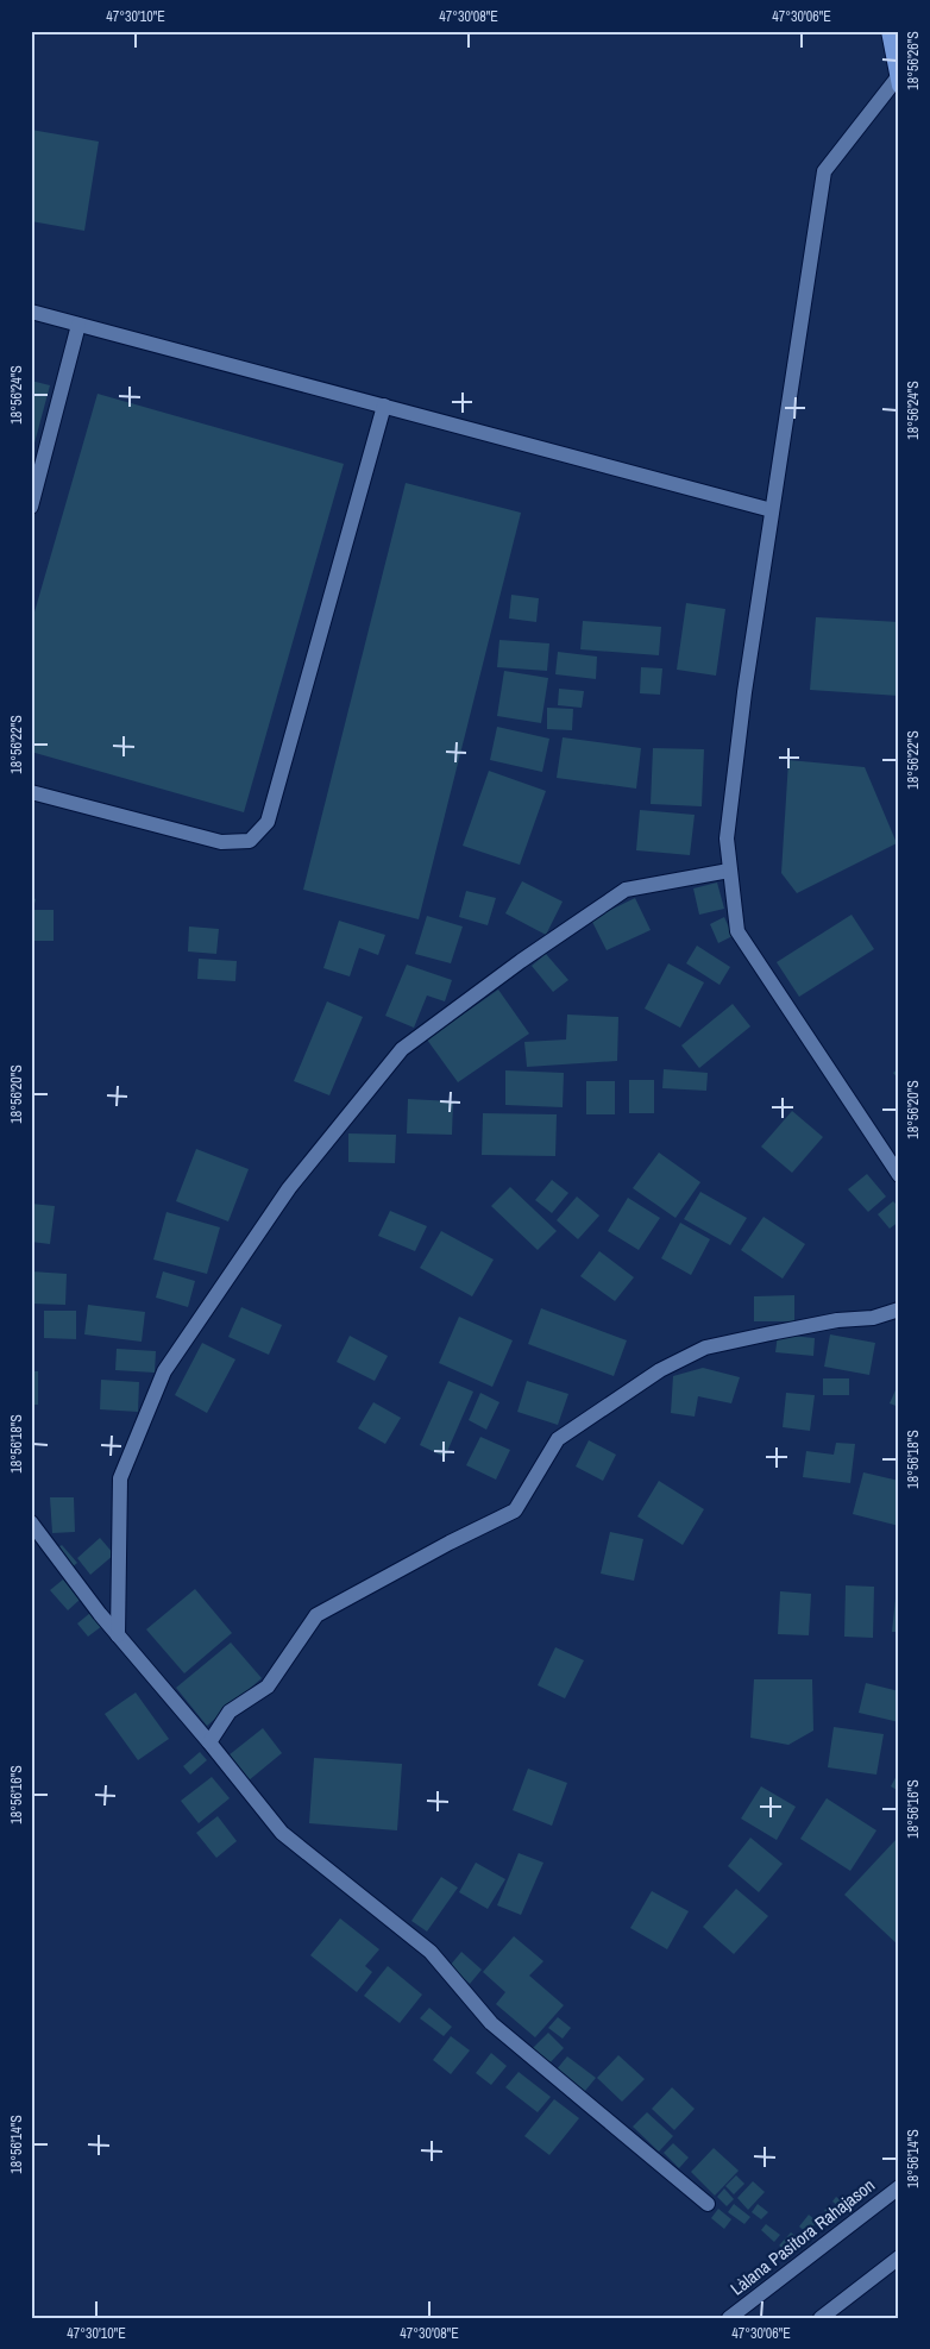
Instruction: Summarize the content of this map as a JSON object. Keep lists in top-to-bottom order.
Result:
{
  "streets": {
    "street": ["Làlana Pasitora Rahajason"]
  },
  "coordinates": [
    "47°30'10\"E",
    "47°30'08\"E",
    "47°30'06\"E",
    "18°56'26\"S",
    "18°56'24\"S",
    "18°56'22\"S",
    "18°56'20\"S",
    "18°56'18\"S",
    "18°56'16\"S",
    "18°56'14\"S"
  ]
}
